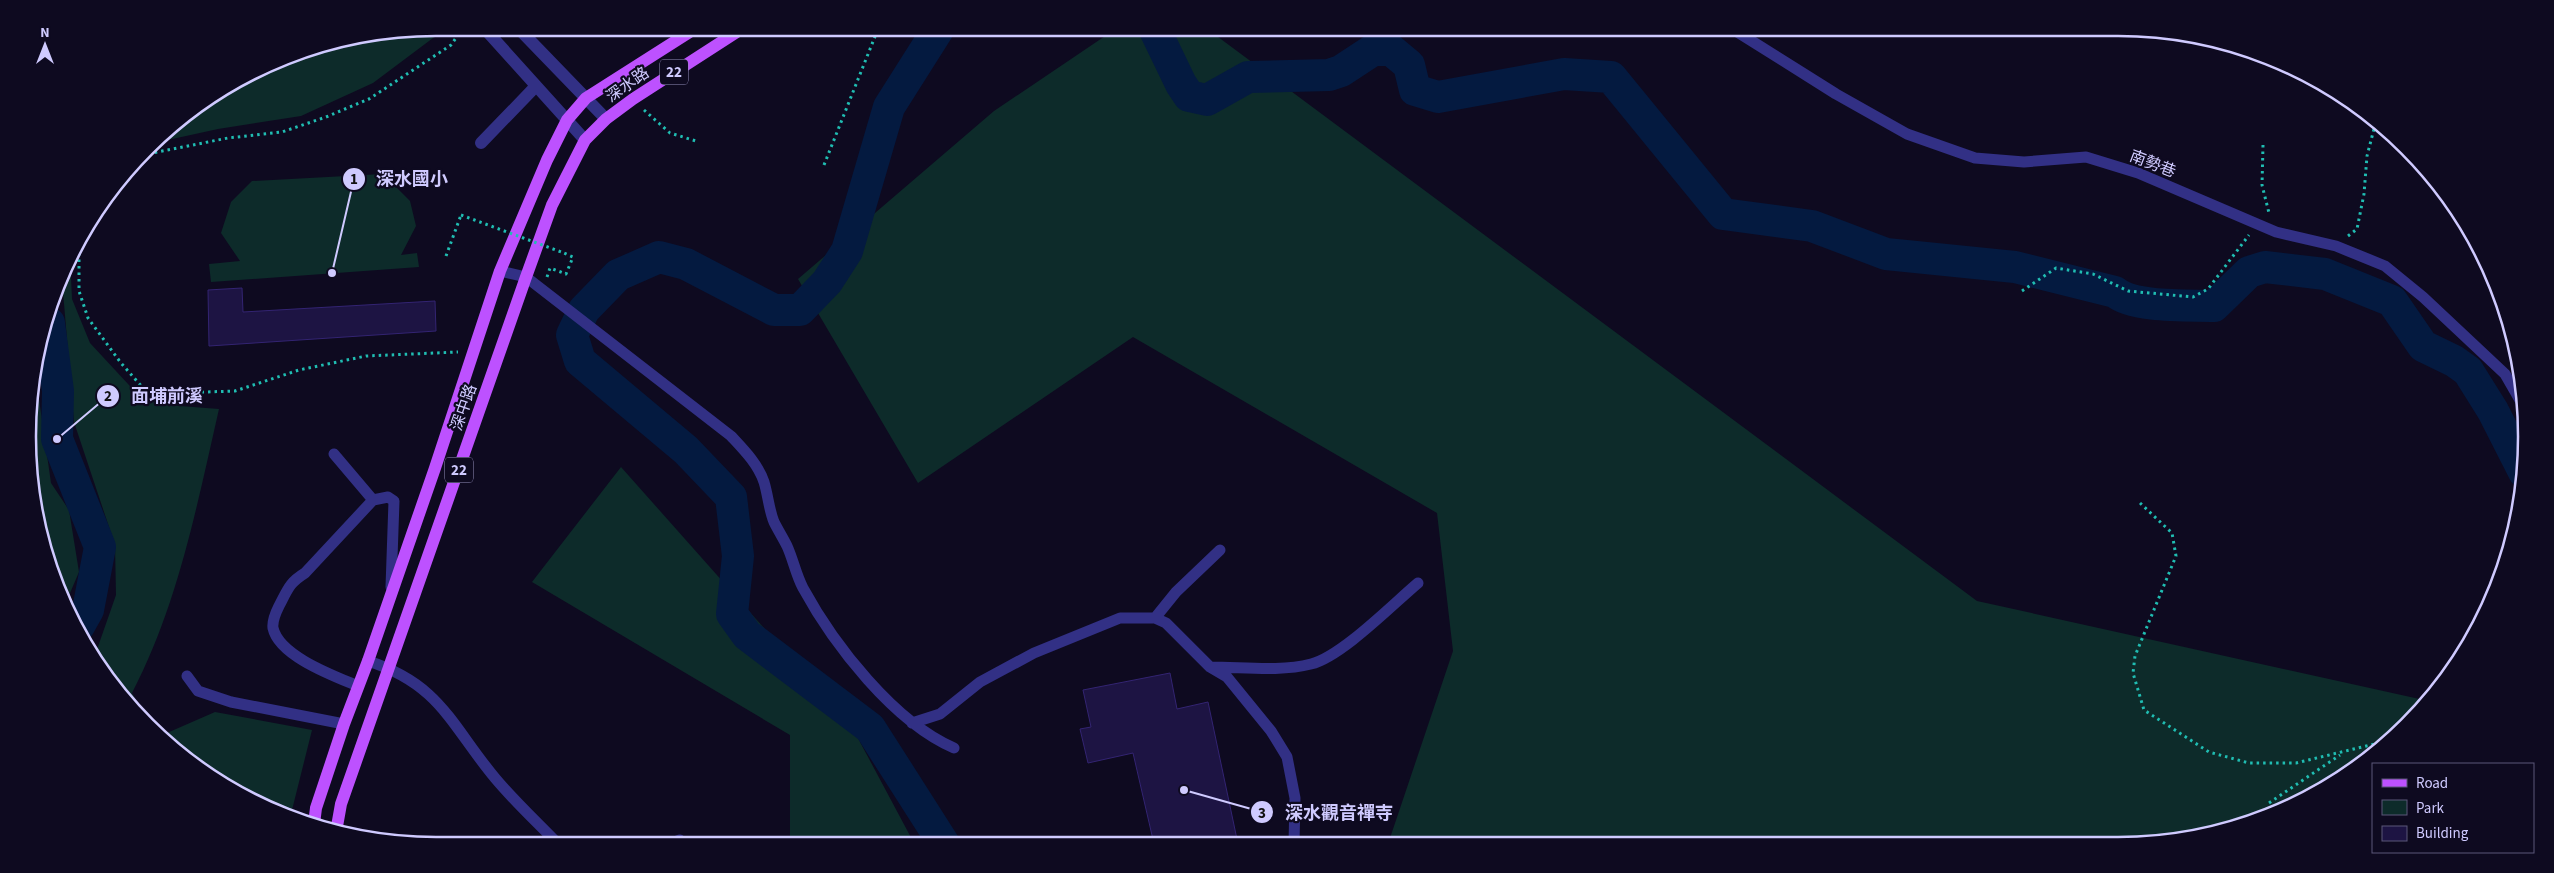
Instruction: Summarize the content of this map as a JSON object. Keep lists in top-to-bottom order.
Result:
{
  "streets": {
    "main road": ["22", "深水路", "深中路"],
    "lane": ["南勢巷"]
  },
  "crossings": [
    ["深水路", "深中路"]
  ],
  "places": ["深水國小", "面埔前溪", "深水觀音禪寺"],
  "legend": ["Road", "Park", "Building"],
  "north": "top"
}
